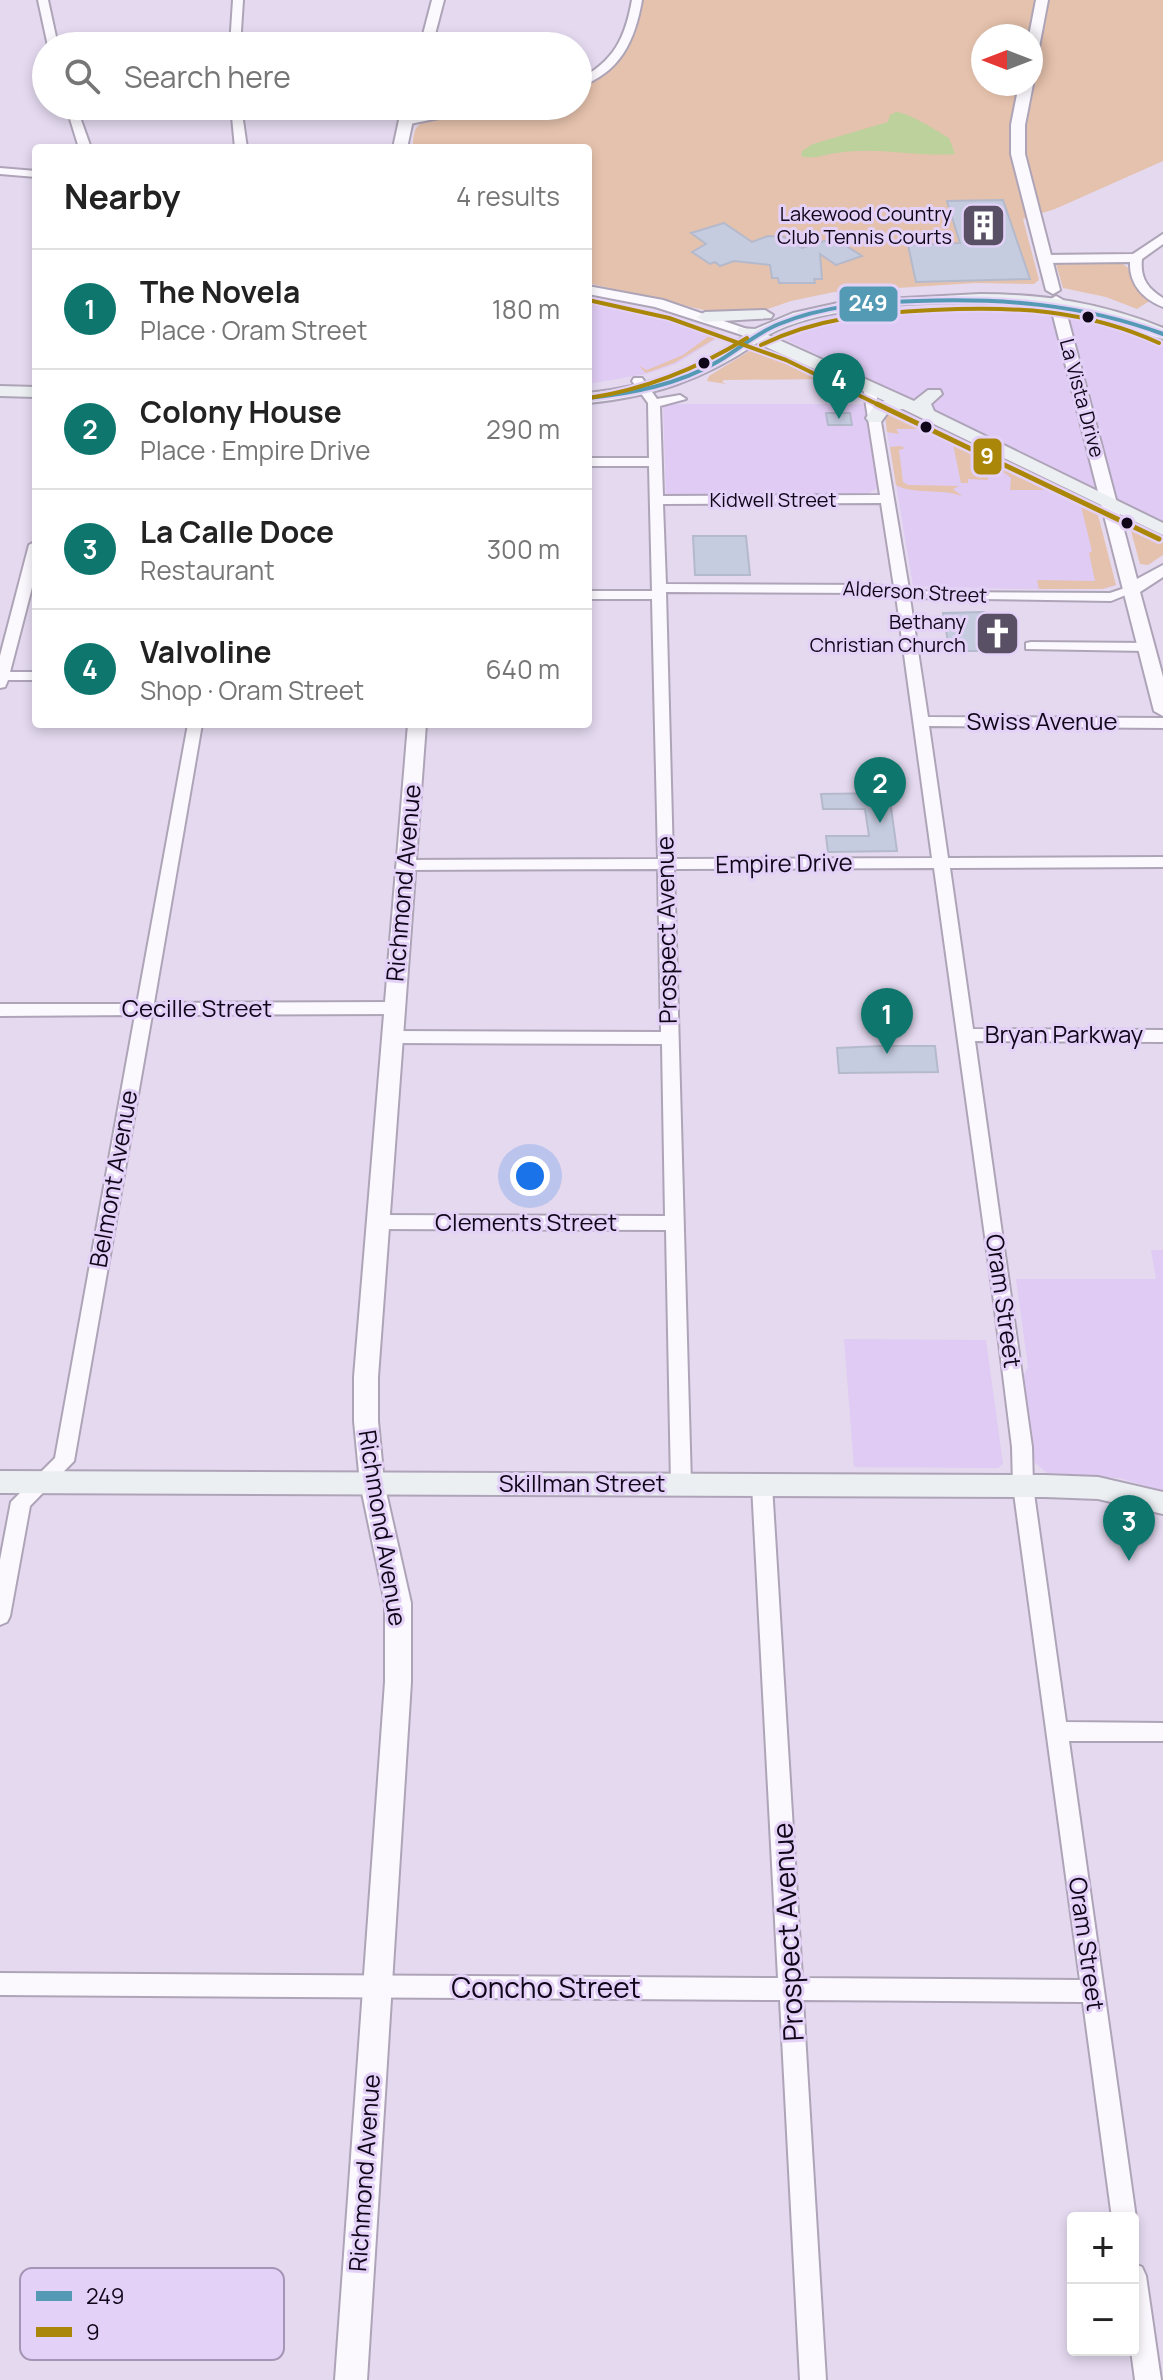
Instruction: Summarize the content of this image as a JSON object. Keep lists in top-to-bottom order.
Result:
{
  "streets": {
    "main road": ["Skillman Street"],
    "street": [
      "La Vista Drive",
      "Kidwell Street",
      "Alderson Street",
      "Swiss Avenue",
      "Empire Drive",
      "Richmond Avenue",
      "Prospect Avenue",
      "Cecille Street",
      "Bryan Parkway",
      "Belmont Avenue",
      "Clements Street",
      "Oram Street",
      "Concho Street"
    ]
  },
  "crossings": [
    ["La Vista Drive", "Alderson Street"],
    ["Kidwell Street", "Prospect Avenue"],
    ["Kidwell Street", "Oram Street"],
    ["Alderson Street", "Prospect Avenue"],
    ["Alderson Street", "Oram Street"],
    ["Swiss Avenue", "Oram Street"],
    ["Empire Drive", "Richmond Avenue"],
    ["Empire Drive", "Prospect Avenue"],
    ["Empire Drive", "Oram Street"],
    ["Richmond Avenue", "Cecille Street"],
    ["Richmond Avenue", "Clements Street"],
    ["Richmond Avenue", "Skillman Street"],
    ["Richmond Avenue", "Concho Street"],
    ["Prospect Avenue", "Clements Street"],
    ["Prospect Avenue", "Skillman Street"],
    ["Prospect Avenue", "Concho Street"],
    ["Cecille Street", "Belmont Avenue"],
    ["Bryan Parkway", "Oram Street"],
    ["Belmont Avenue", "Skillman Street"],
    ["Oram Street", "Skillman Street"],
    ["Oram Street", "Concho Street"]
  ],
  "places": {
    "building": ["Lakewood Country Club Tennis Courts"],
    "church": ["Bethany Christian Church"]
  },
  "lines": ["transit line 249", "transit line 9"],
  "legend": ["249", "9"],
  "north": "left",
  "page": {
    "search": "Search here",
    "heading": ["Nearby", "4 results"],
    "list": [
      {
        "mark": "1",
        "name": "The Novela",
        "note": "Place · Oram Street",
        "value": "180 m"
      },
      {
        "mark": "2",
        "name": "Colony House",
        "note": "Place · Empire Drive",
        "value": "290 m"
      },
      {
        "mark": "3",
        "name": "La Calle Doce",
        "note": "Restaurant",
        "value": "300 m"
      },
      {
        "mark": "4",
        "name": "Valvoline",
        "note": "Shop · Oram Street",
        "value": "640 m"
      }
    ],
    "pins": [
      "4",
      "2",
      "1",
      "3"
    ],
    "map_buttons": ["+", "−"]
  }
}
